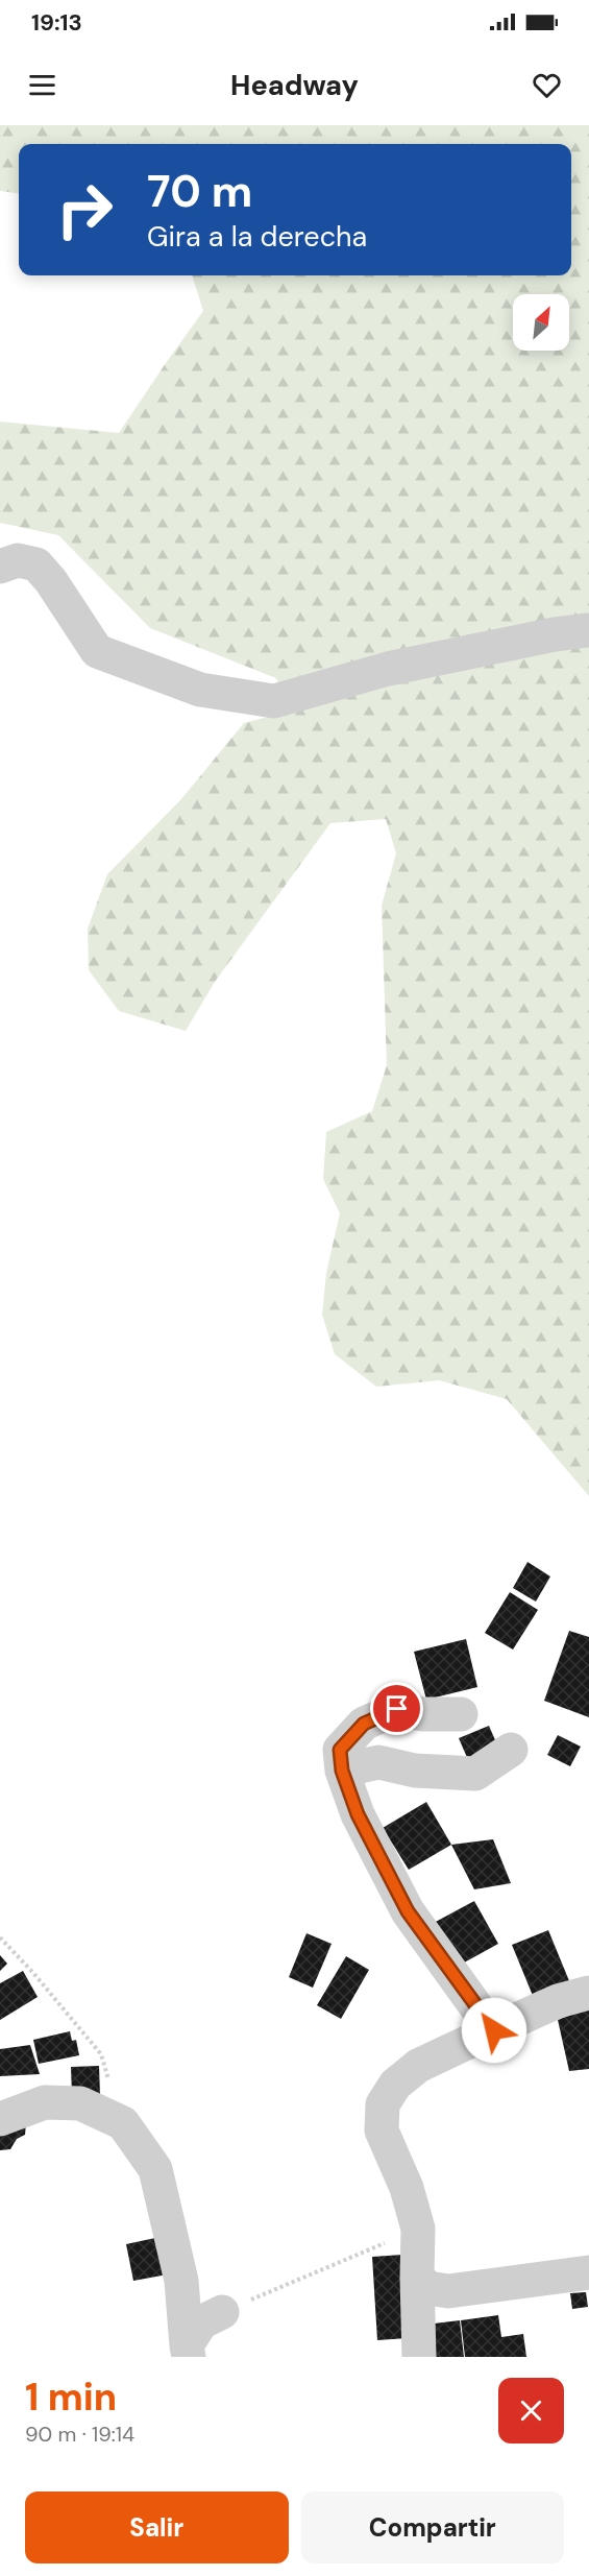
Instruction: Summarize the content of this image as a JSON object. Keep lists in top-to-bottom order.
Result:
{
  "north": "top right",
  "page": {
    "status": "19:13",
    "header": "Headway",
    "turn": ["70 m", "Gira a la derecha"],
    "heading": ["1 min", "90 m · 19:14"],
    "buttons": ["Salir", "Compartir"]
  }
}
